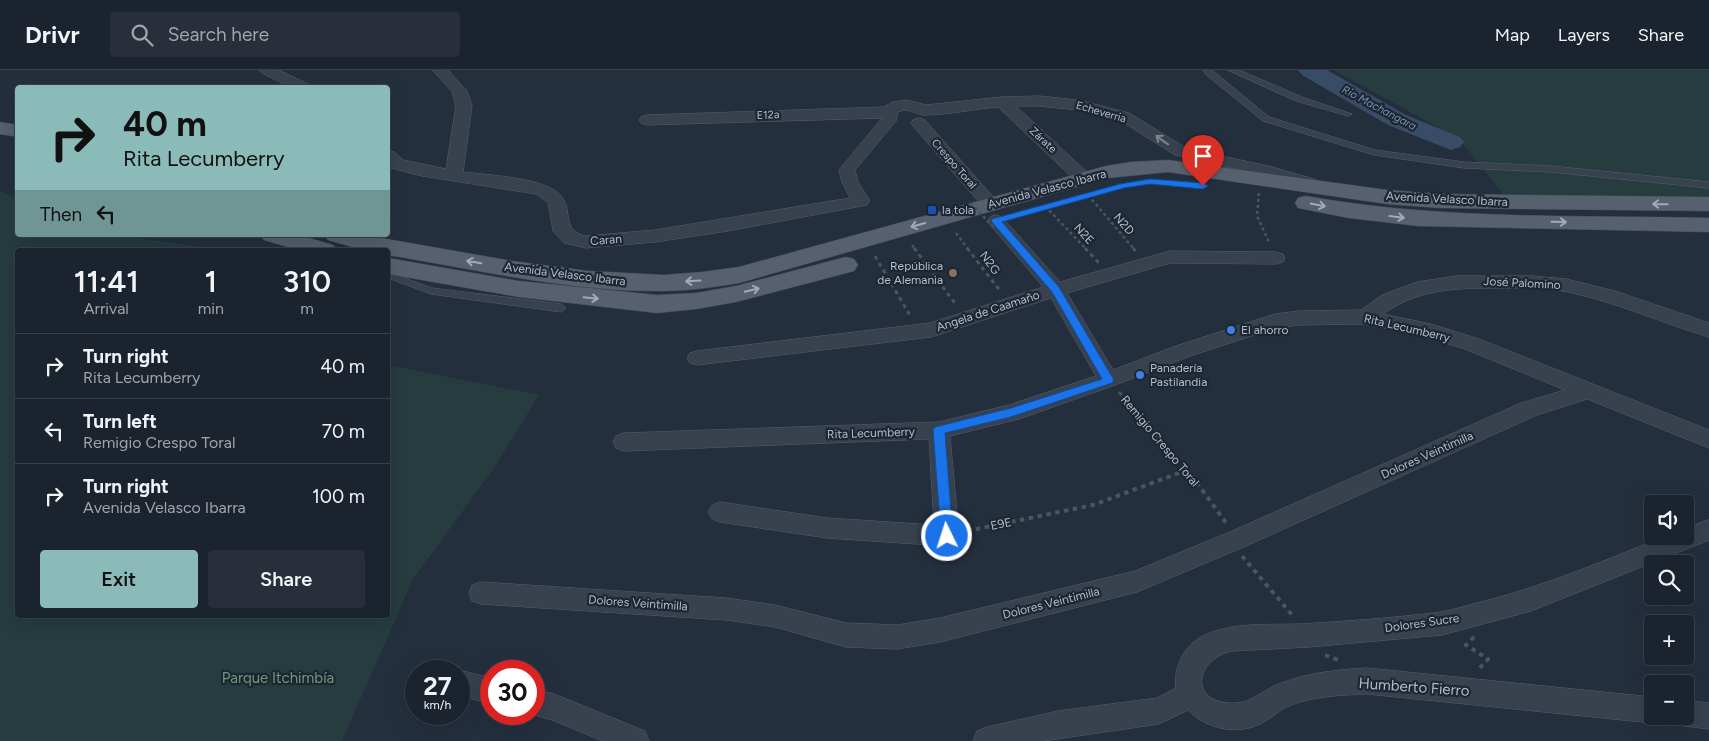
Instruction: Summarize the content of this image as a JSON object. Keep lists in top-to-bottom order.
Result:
{
  "streets": {
    "main road": ["Avenida Velasco Ibarra"],
    "street": [
      "Echeverria",
      "E12a",
      "Zárate",
      "Crespo Toral",
      "Caran",
      "José Palomino",
      "Angela de Caamaño",
      "Rita Lecumberry",
      "Dolores Veintimilla",
      "Dolores Sucre",
      "Humberto Fierro"
    ],
    "path": [
      "N2D",
      "N2E",
      "N2G",
      "Remigio Crespo Toral",
      "E9E"
    ]
  },
  "crossings": [
    ["Echeverria", "E12a"],
    ["Echeverria", "Zárate"],
    ["Echeverria", "Crespo Toral"],
    ["Echeverria", "Avenida Velasco Ibarra"],
    ["Echeverria", "Caran"],
    ["E12a", "Caran"],
    ["Zárate", "Avenida Velasco Ibarra"],
    ["Zárate", "N2D"],
    ["Crespo Toral", "Avenida Velasco Ibarra"],
    ["Avenida Velasco Ibarra", "N2D"],
    ["Avenida Velasco Ibarra", "N2E"],
    ["Avenida Velasco Ibarra", "N2G"],
    ["N2D", "Angela de Caamaño"],
    ["N2E", "Angela de Caamaño"],
    ["N2G", "Angela de Caamaño"],
    ["José Palomino", "Rita Lecumberry"],
    ["Rita Lecumberry", "Remigio Crespo Toral"],
    ["Rita Lecumberry", "Dolores Veintimilla"],
    ["Remigio Crespo Toral", "Dolores Veintimilla"],
    ["Remigio Crespo Toral", "E9E"],
    ["Remigio Crespo Toral", "Dolores Sucre"],
    ["Dolores Sucre", "Humberto Fierro"]
  ],
  "one_way": ["Echeverria"],
  "water": ["Rio Machangara"],
  "parks": ["Parque Itchimbía"],
  "places": {
    "transit": ["la tola"],
    "other": ["República de Alemania", "El ahorro", "Panadería Pastilandia"]
  },
  "page": {
    "header": "Drivr",
    "search": "Search here",
    "nav": ["Map", "Layers", "Share"],
    "turn": ["40 m", "Rita Lecumberry"],
    "then": "Then",
    "eta": [
      "11:41",
      "Arrival",
      "1",
      "min",
      "310",
      "m"
    ],
    "list": [
      {
        "name": "Turn right",
        "note": "Rita Lecumberry",
        "value": "40 m"
      },
      {
        "name": "Turn left",
        "note": "Remigio Crespo Toral",
        "value": "70 m"
      },
      {
        "name": "Turn right",
        "note": "Avenida Velasco Ibarra",
        "value": "100 m"
      }
    ],
    "map_buttons": ["+", "−"],
    "buttons": ["Exit", "Share"],
    "speed": "27 km/h",
    "limit": "30"
  }
}
